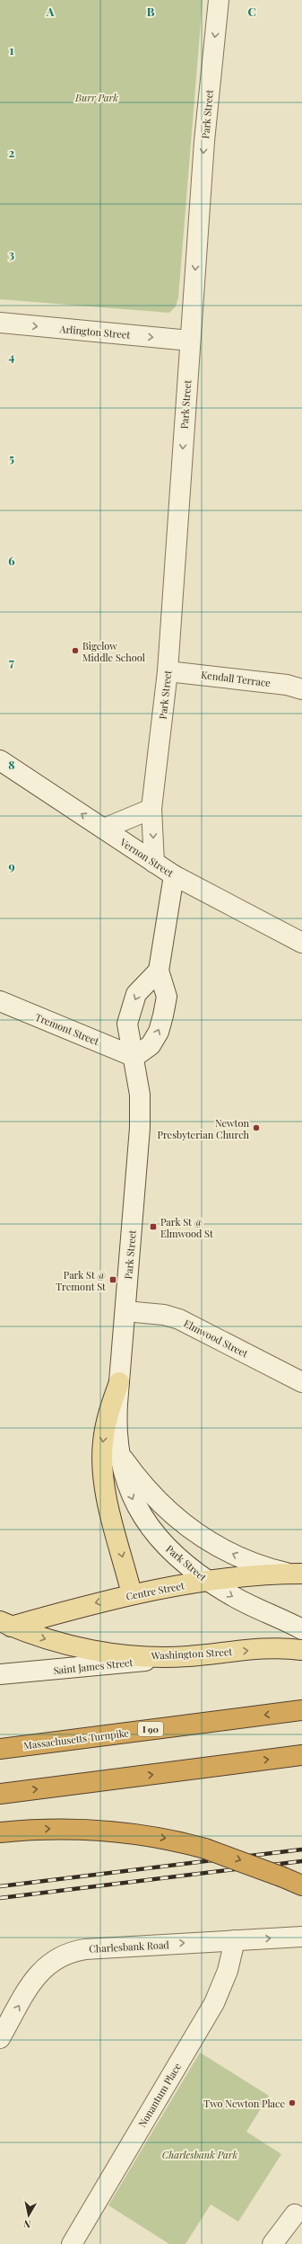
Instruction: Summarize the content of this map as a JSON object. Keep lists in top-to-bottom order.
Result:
{
  "streets": {
    "highway": ["I 90", "Massachusetts Turnpike"],
    "main road": ["Centre Street", "Washington Street"],
    "street": [
      "Park Street",
      "Arlington Street",
      "Kendall Terrace",
      "Vernon Street",
      "Tremont Street",
      "Elmwood Street",
      "Saint James Street",
      "Charlesbank Road",
      "Nonantum Place"
    ]
  },
  "crossings": [
    ["Park Street", "Arlington Street"],
    ["Park Street", "Kendall Terrace"],
    ["Park Street", "Vernon Street"],
    ["Park Street", "Tremont Street"],
    ["Park Street", "Elmwood Street"],
    ["Park Street", "Centre Street"],
    ["Centre Street", "Washington Street"],
    ["Washington Street", "Saint James Street"],
    ["Charlesbank Road", "Nonantum Place"]
  ],
  "one_way": [
    "Park Street",
    "Arlington Street",
    "Vernon Street",
    "Centre Street",
    "Washington Street",
    "Charlesbank Road"
  ],
  "parks": ["Burr Park", "Charlesbank Park"],
  "places": {
    "other": ["Bigelow Middle School", "Newton Presbyterian Church", "Two Newton Place"],
    "transit": ["Park St @ Elmwood St", "Park St @ Tremont St"]
  },
  "north": "bottom",
  "grid": {
    "columns": ["A", "B", "C"],
    "rows": [
      "1",
      "2",
      "3",
      "4",
      "5",
      "6",
      "7",
      "8",
      "9"
    ]
  }
}
